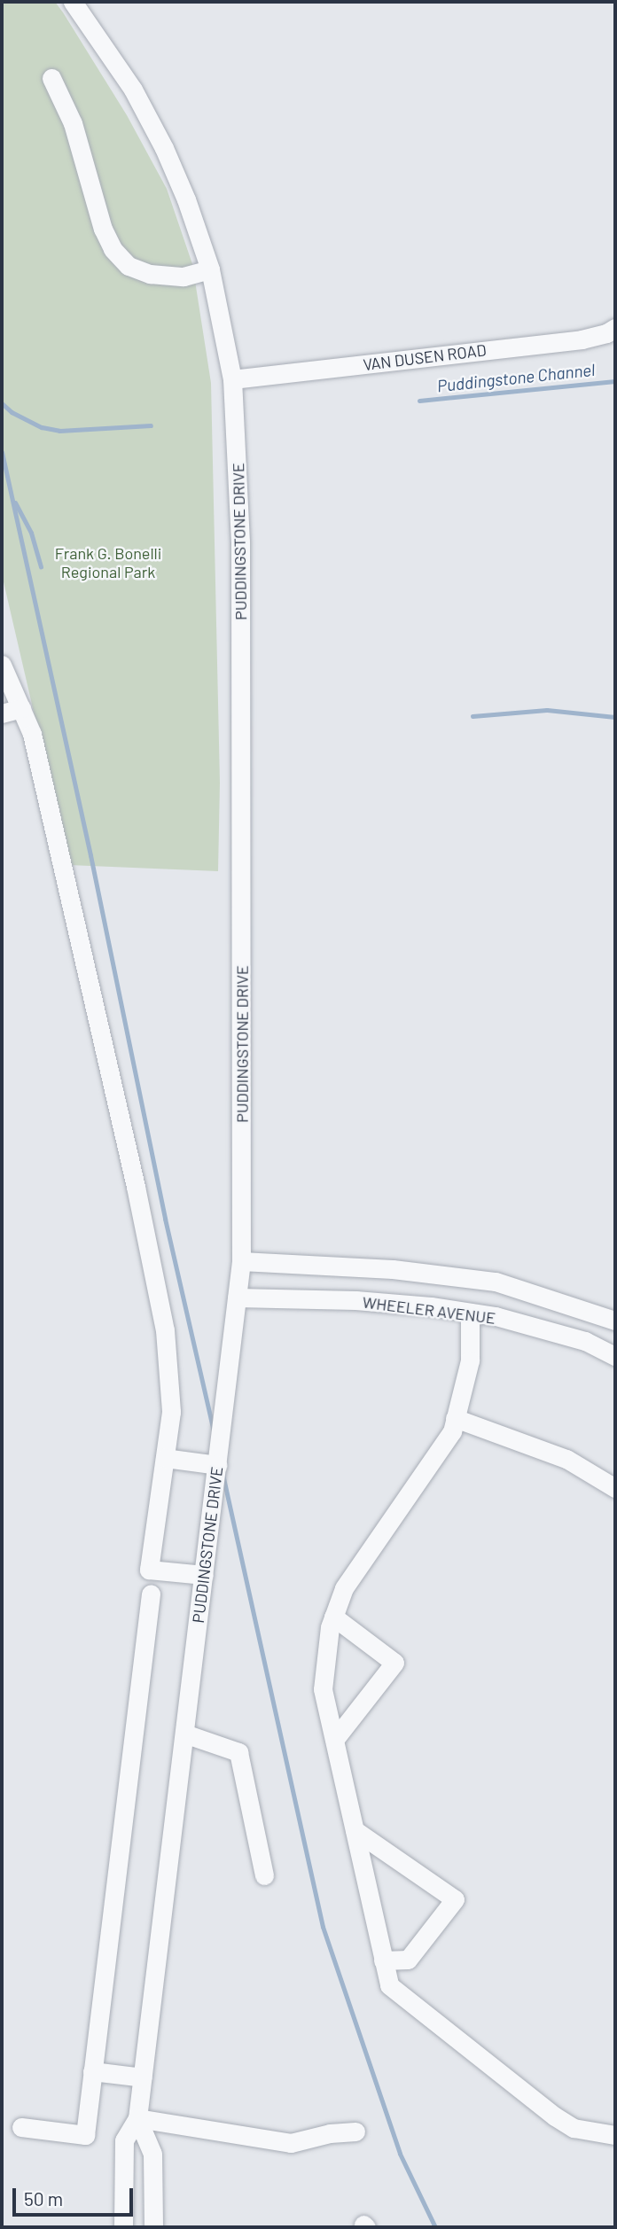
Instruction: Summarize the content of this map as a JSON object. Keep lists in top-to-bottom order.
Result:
{
  "streets": {
    "street": ["VAN DUSEN ROAD", "PUDDINGSTONE DRIVE", "WHEELER AVENUE"]
  },
  "crossings": [
    ["VAN DUSEN ROAD", "PUDDINGSTONE DRIVE"],
    ["PUDDINGSTONE DRIVE", "WHEELER AVENUE"]
  ],
  "water": ["Puddingstone Channel"],
  "parks": ["Frank G. Bonelli Regional Park"],
  "scale_bar": "50 m"
}
